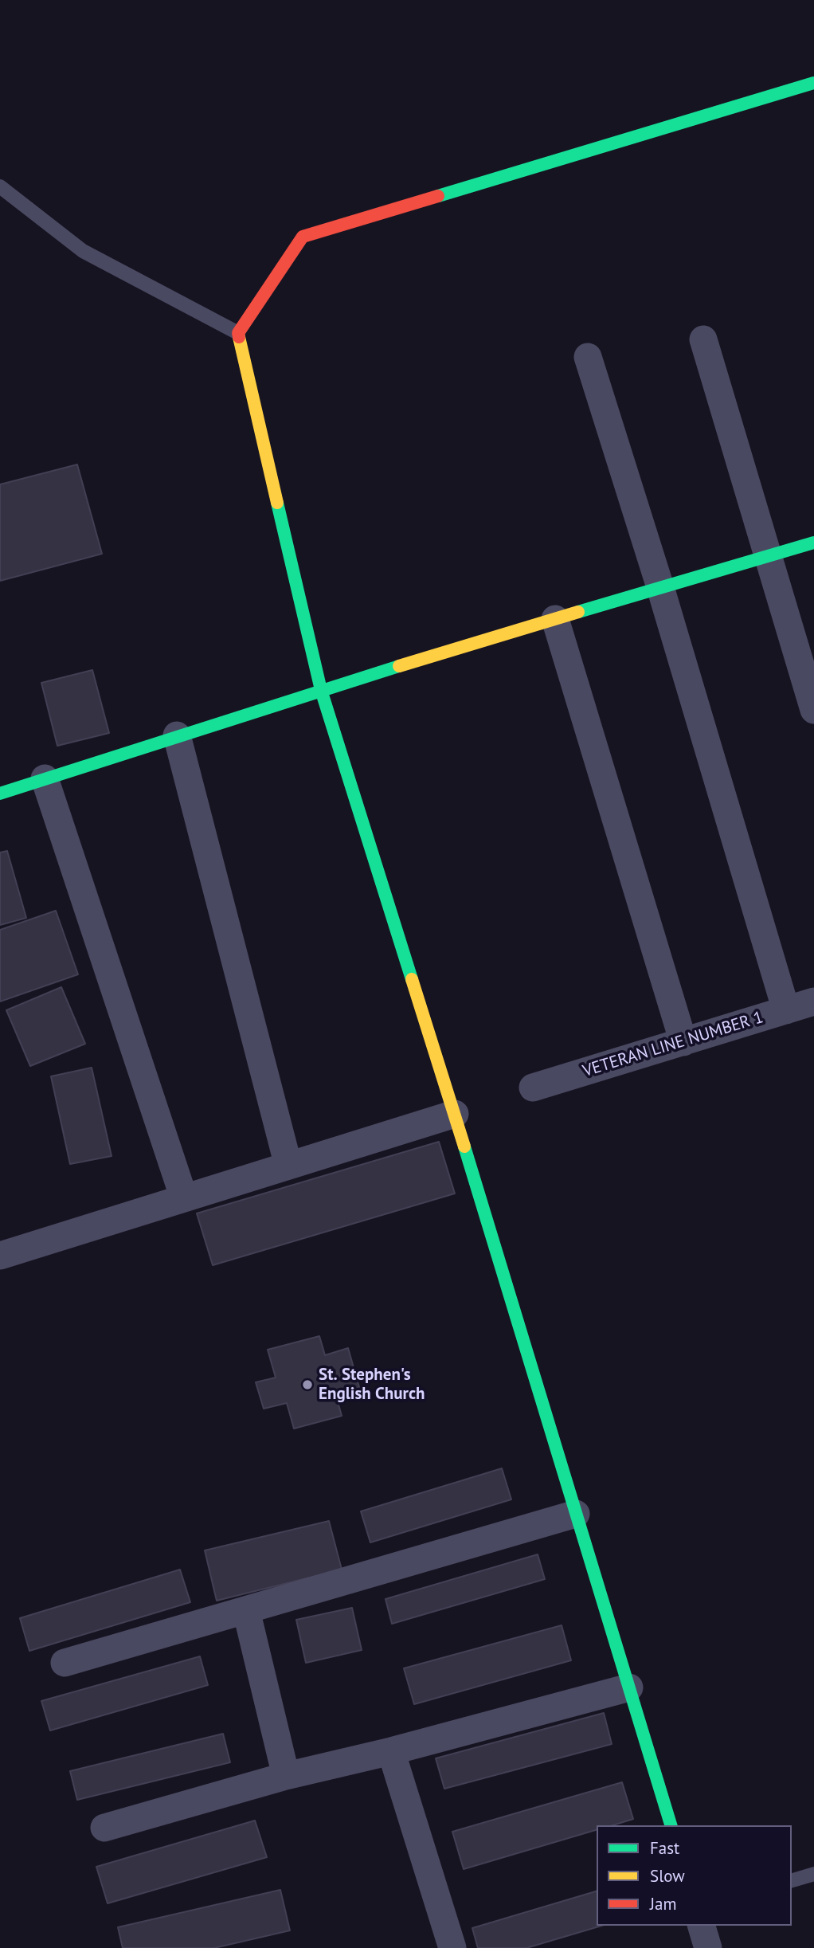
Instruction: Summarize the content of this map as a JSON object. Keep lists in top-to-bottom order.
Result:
{
  "streets": {
    "street": ["VETERAN LINE NUMBER 1"]
  },
  "places": ["St. Stephen's English Church"],
  "legend": ["Fast", "Slow", "Jam"]
}
